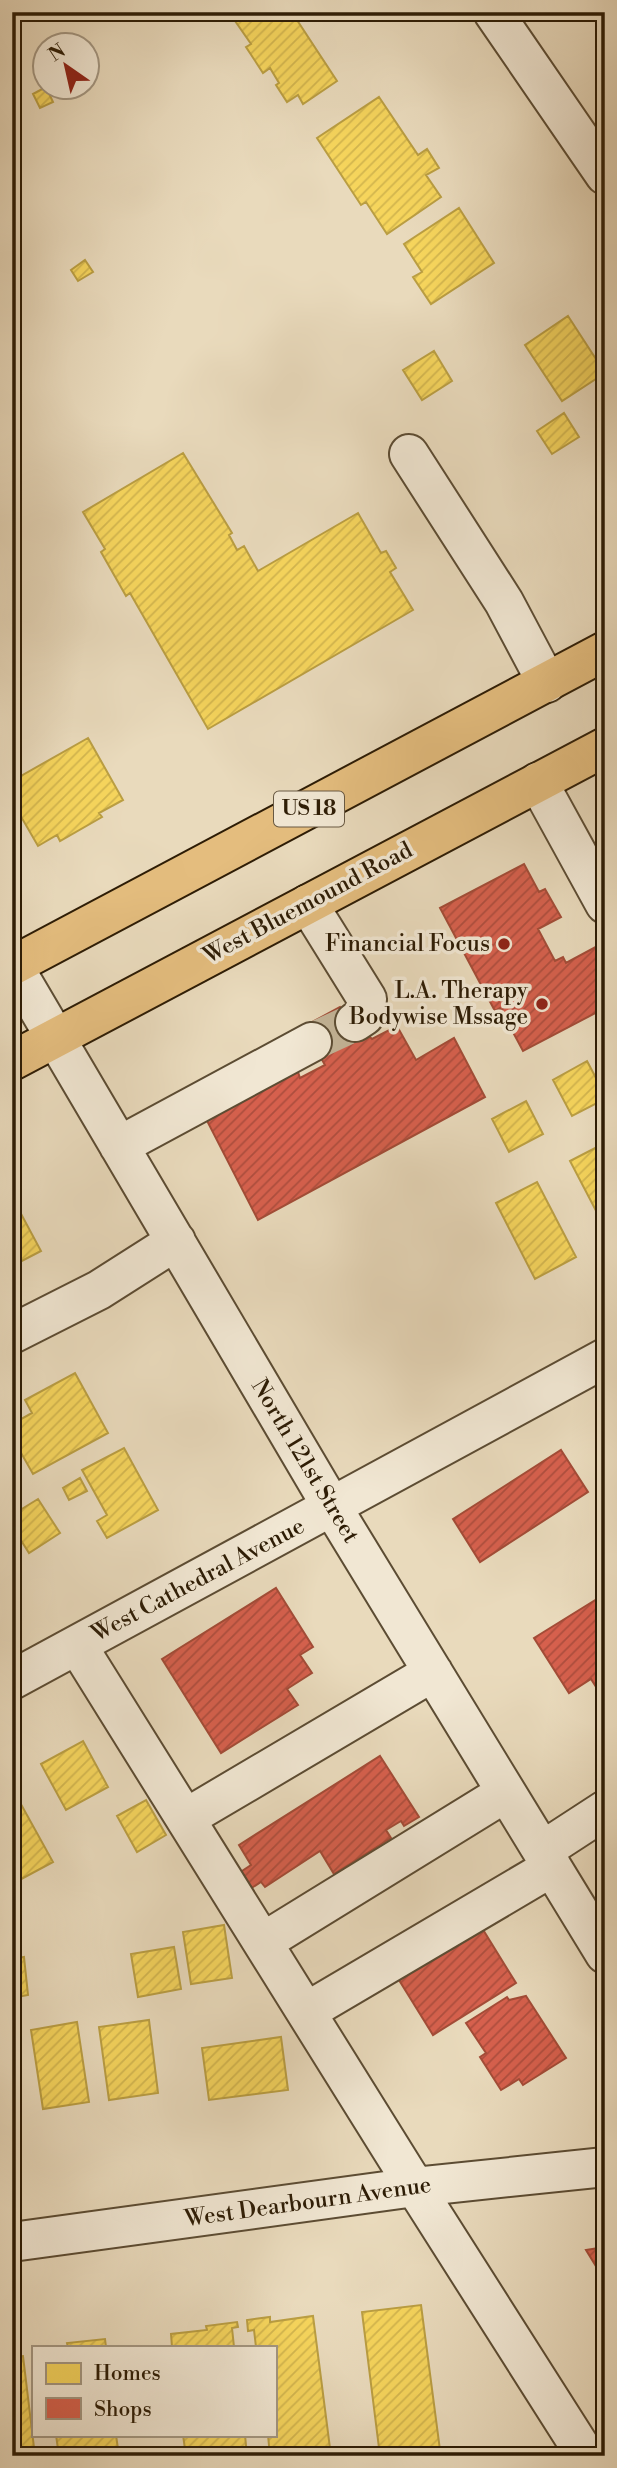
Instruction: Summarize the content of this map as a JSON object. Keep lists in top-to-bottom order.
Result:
{
  "streets": {
    "main road": ["US 18", "West Bluemound Road"],
    "street": ["North 121st Street", "West Cathedral Avenue", "West Dearbourn Avenue"]
  },
  "crossings": [
    ["US 18", "North 121st Street"],
    ["West Bluemound Road", "North 121st Street"],
    ["North 121st Street", "West Cathedral Avenue"]
  ],
  "places": ["Financial Focus", "L.A. Therapy Bodywise Mssage"],
  "legend": ["Homes", "Shops"],
  "north": "top left"
}
